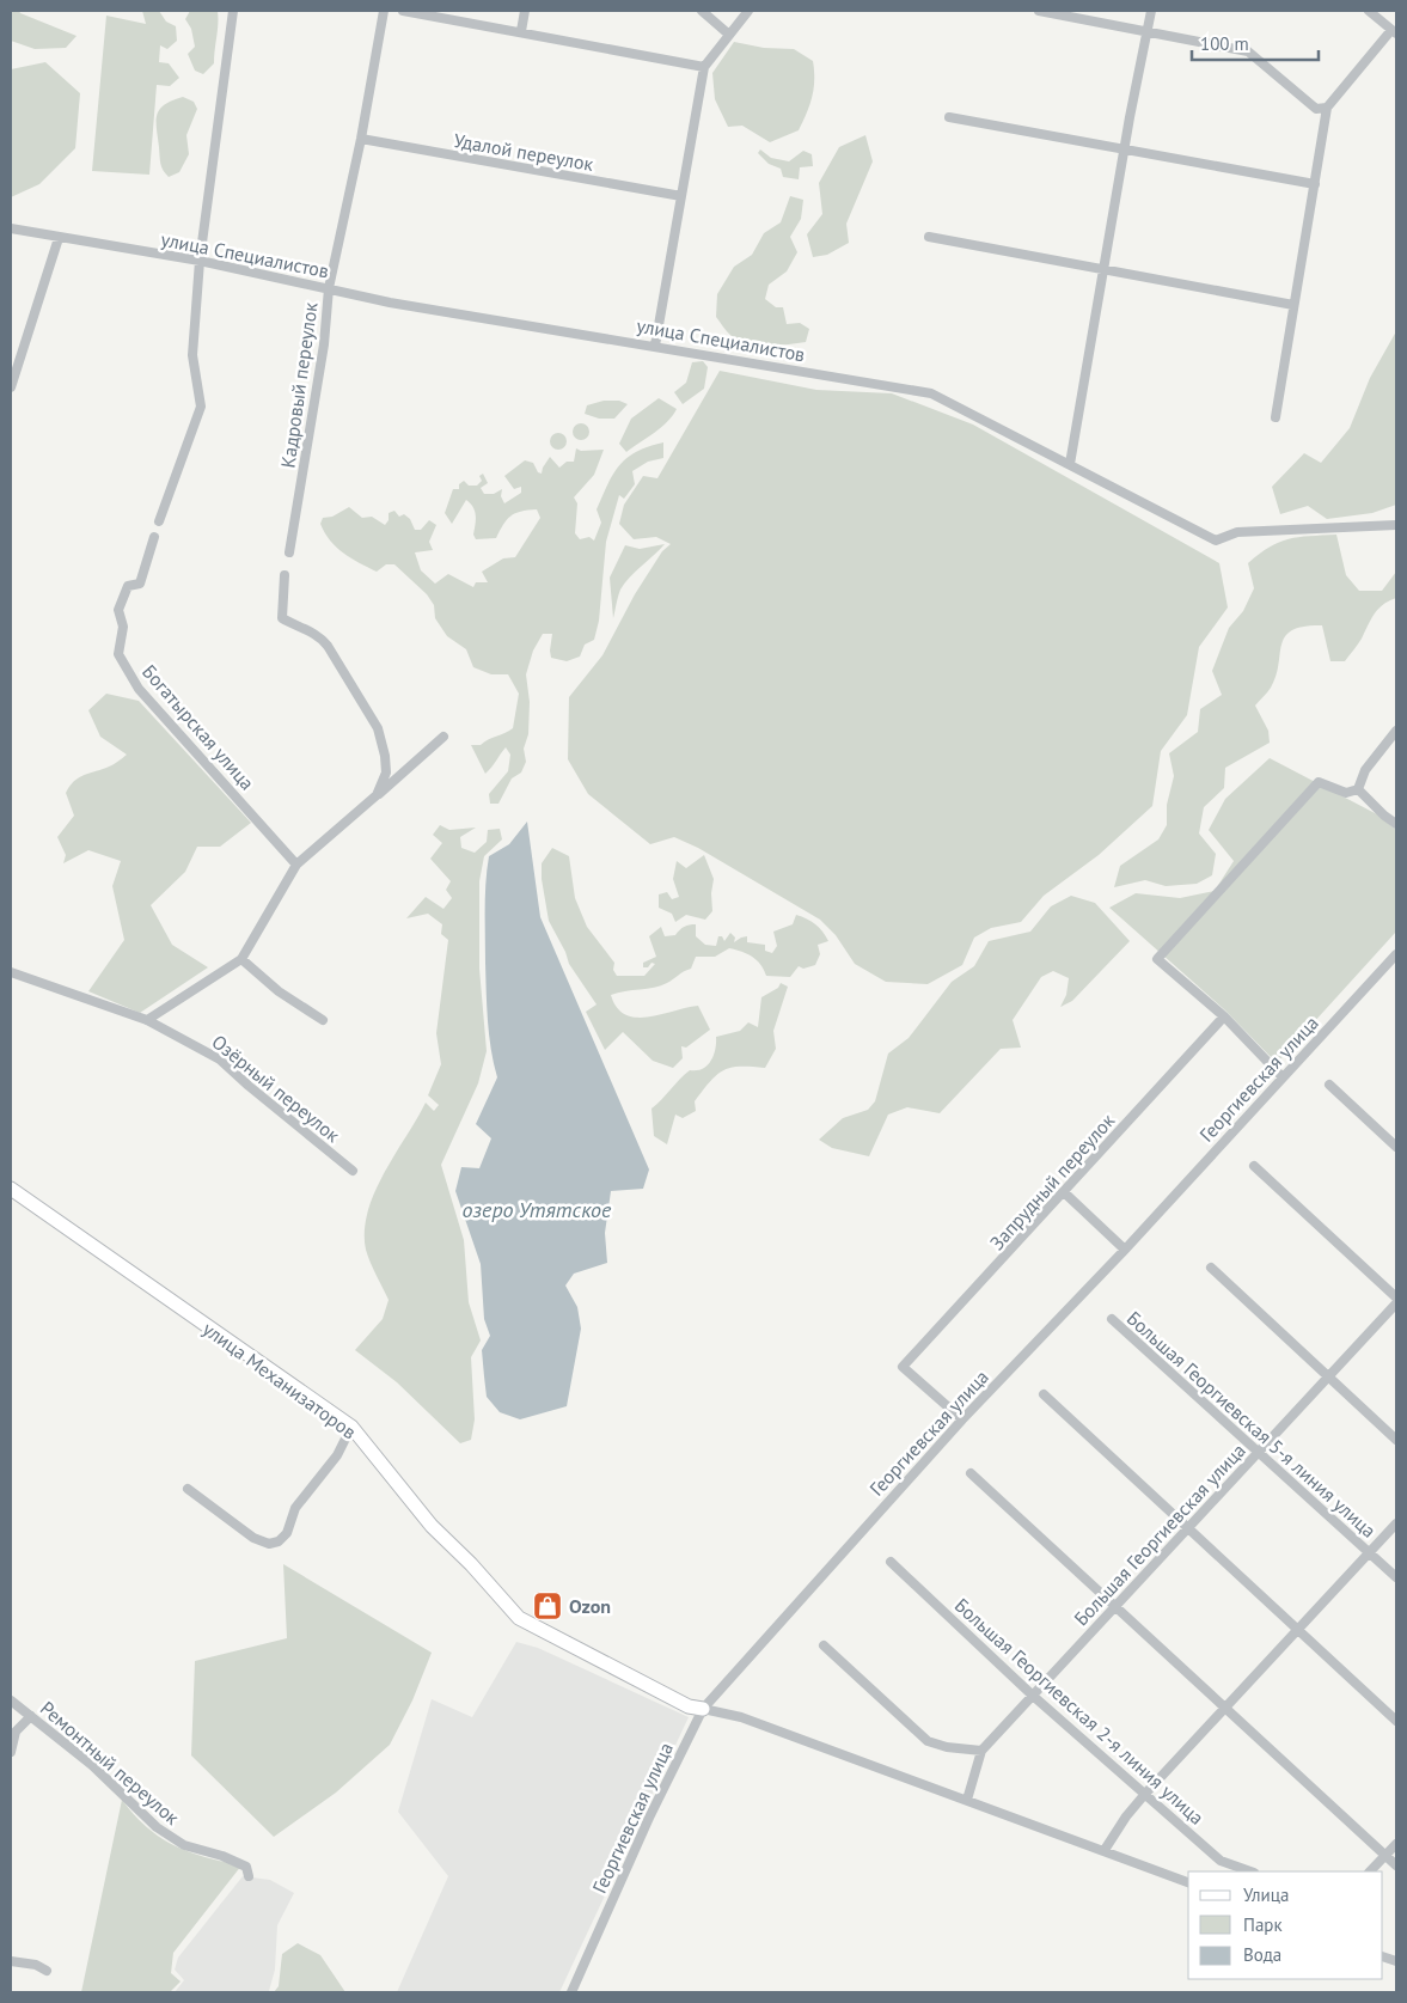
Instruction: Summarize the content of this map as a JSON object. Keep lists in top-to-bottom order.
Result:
{
  "streets": {
    "street": [
      "Удалой переулок",
      "улица Специалистов",
      "Кадровый переулок",
      "Богатырская улица",
      "Георгиевская улица",
      "Озёрный переулок",
      "Запрудный переулок",
      "улица Механизаторов",
      "Большая Георгиевская 5-я линия улица",
      "Большая Георгиевская улица",
      "Большая Георгиевская 2-я линия улица",
      "Ремонтный переулок"
    ]
  },
  "crossings": [
    ["Удалой переулок", "Кадровый переулок"],
    ["улица Специалистов", "Кадровый переулок"],
    ["Георгиевская улица", "Запрудный переулок"],
    ["Георгиевская улица", "улица Механизаторов"],
    ["Большая Георгиевская 5-я линия улица", "Большая Георгиевская улица"],
    ["Большая Георгиевская улица", "Большая Георгиевская 2-я линия улица"]
  ],
  "water": ["озеро Утятское"],
  "places": {
    "shop": ["Ozon"]
  },
  "legend": ["Улица", "Парк", "Вода"],
  "scale_bar": "100 m"
}
